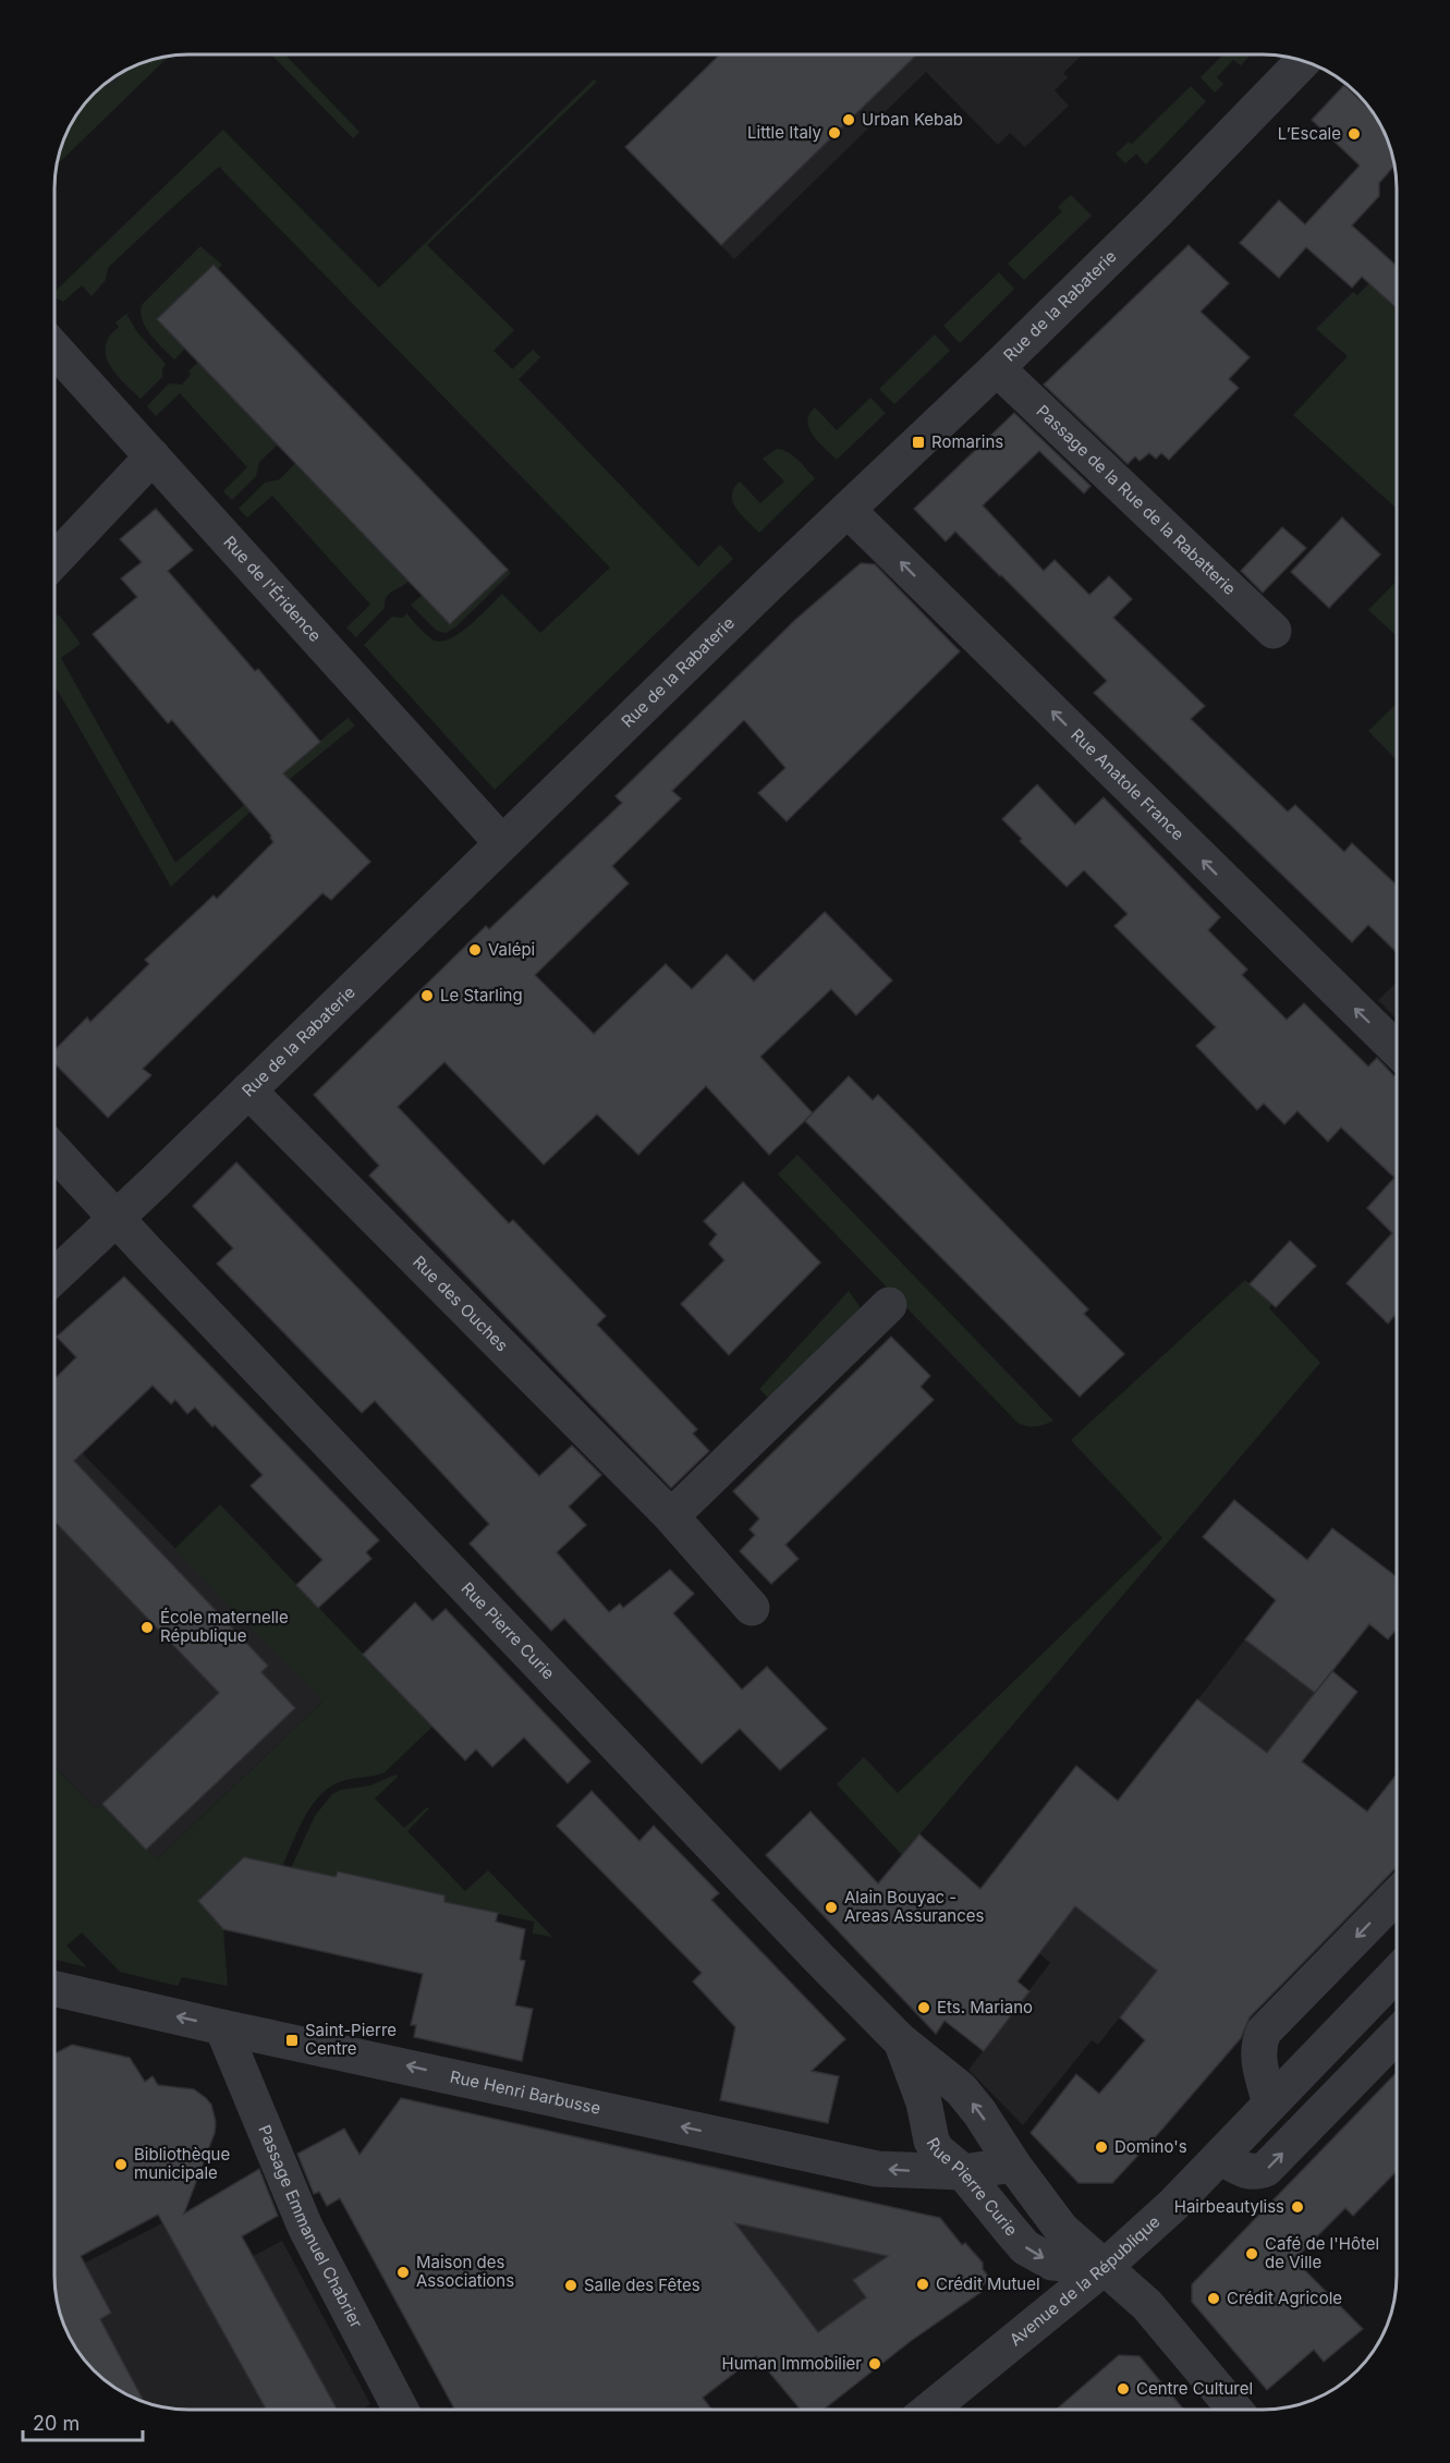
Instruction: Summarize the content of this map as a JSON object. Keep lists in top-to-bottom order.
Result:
{
  "streets": {
    "street": [
      "Rue de la Rabaterie",
      "Passage de la Rue de la Rabatterie",
      "Rue de l'Éridence",
      "Rue Anatole France",
      "Rue des Ouches",
      "Rue Pierre Curie",
      "Rue Henri Barbusse",
      "Passage Emmanuel Chabrier",
      "Avenue de la République"
    ]
  },
  "crossings": [
    ["Rue de la Rabaterie", "Passage de la Rue de la Rabatterie"],
    ["Rue de la Rabaterie", "Rue de l'Éridence"],
    ["Rue de la Rabaterie", "Rue Anatole France"],
    ["Rue de la Rabaterie", "Rue des Ouches"],
    ["Rue de la Rabaterie", "Rue Pierre Curie"],
    ["Rue Pierre Curie", "Rue Henri Barbusse"],
    ["Rue Pierre Curie", "Avenue de la République"],
    ["Rue Henri Barbusse", "Passage Emmanuel Chabrier"]
  ],
  "one_way": ["Rue Anatole France", "Rue Henri Barbusse"],
  "places": {
    "other": [
      "Urban Kebab",
      "Little Italy",
      "L’Escale",
      "Valépi",
      "Le Starling",
      "École maternelle République",
      "Alain Bouyac - Areas Assurances",
      "Ets. Mariano",
      "Domino's",
      "Bibliothèque municipale",
      "Hairbeautyliss",
      "Café de l'Hôtel de Ville",
      "Maison des Associations",
      "Crédit Mutuel",
      "Salle des Fêtes",
      "Crédit Agricole",
      "Human Immobilier",
      "Centre Culturel"
    ],
    "transit": ["Romarins", "Saint-Pierre Centre"]
  },
  "scale_bar": "20 m"
}
